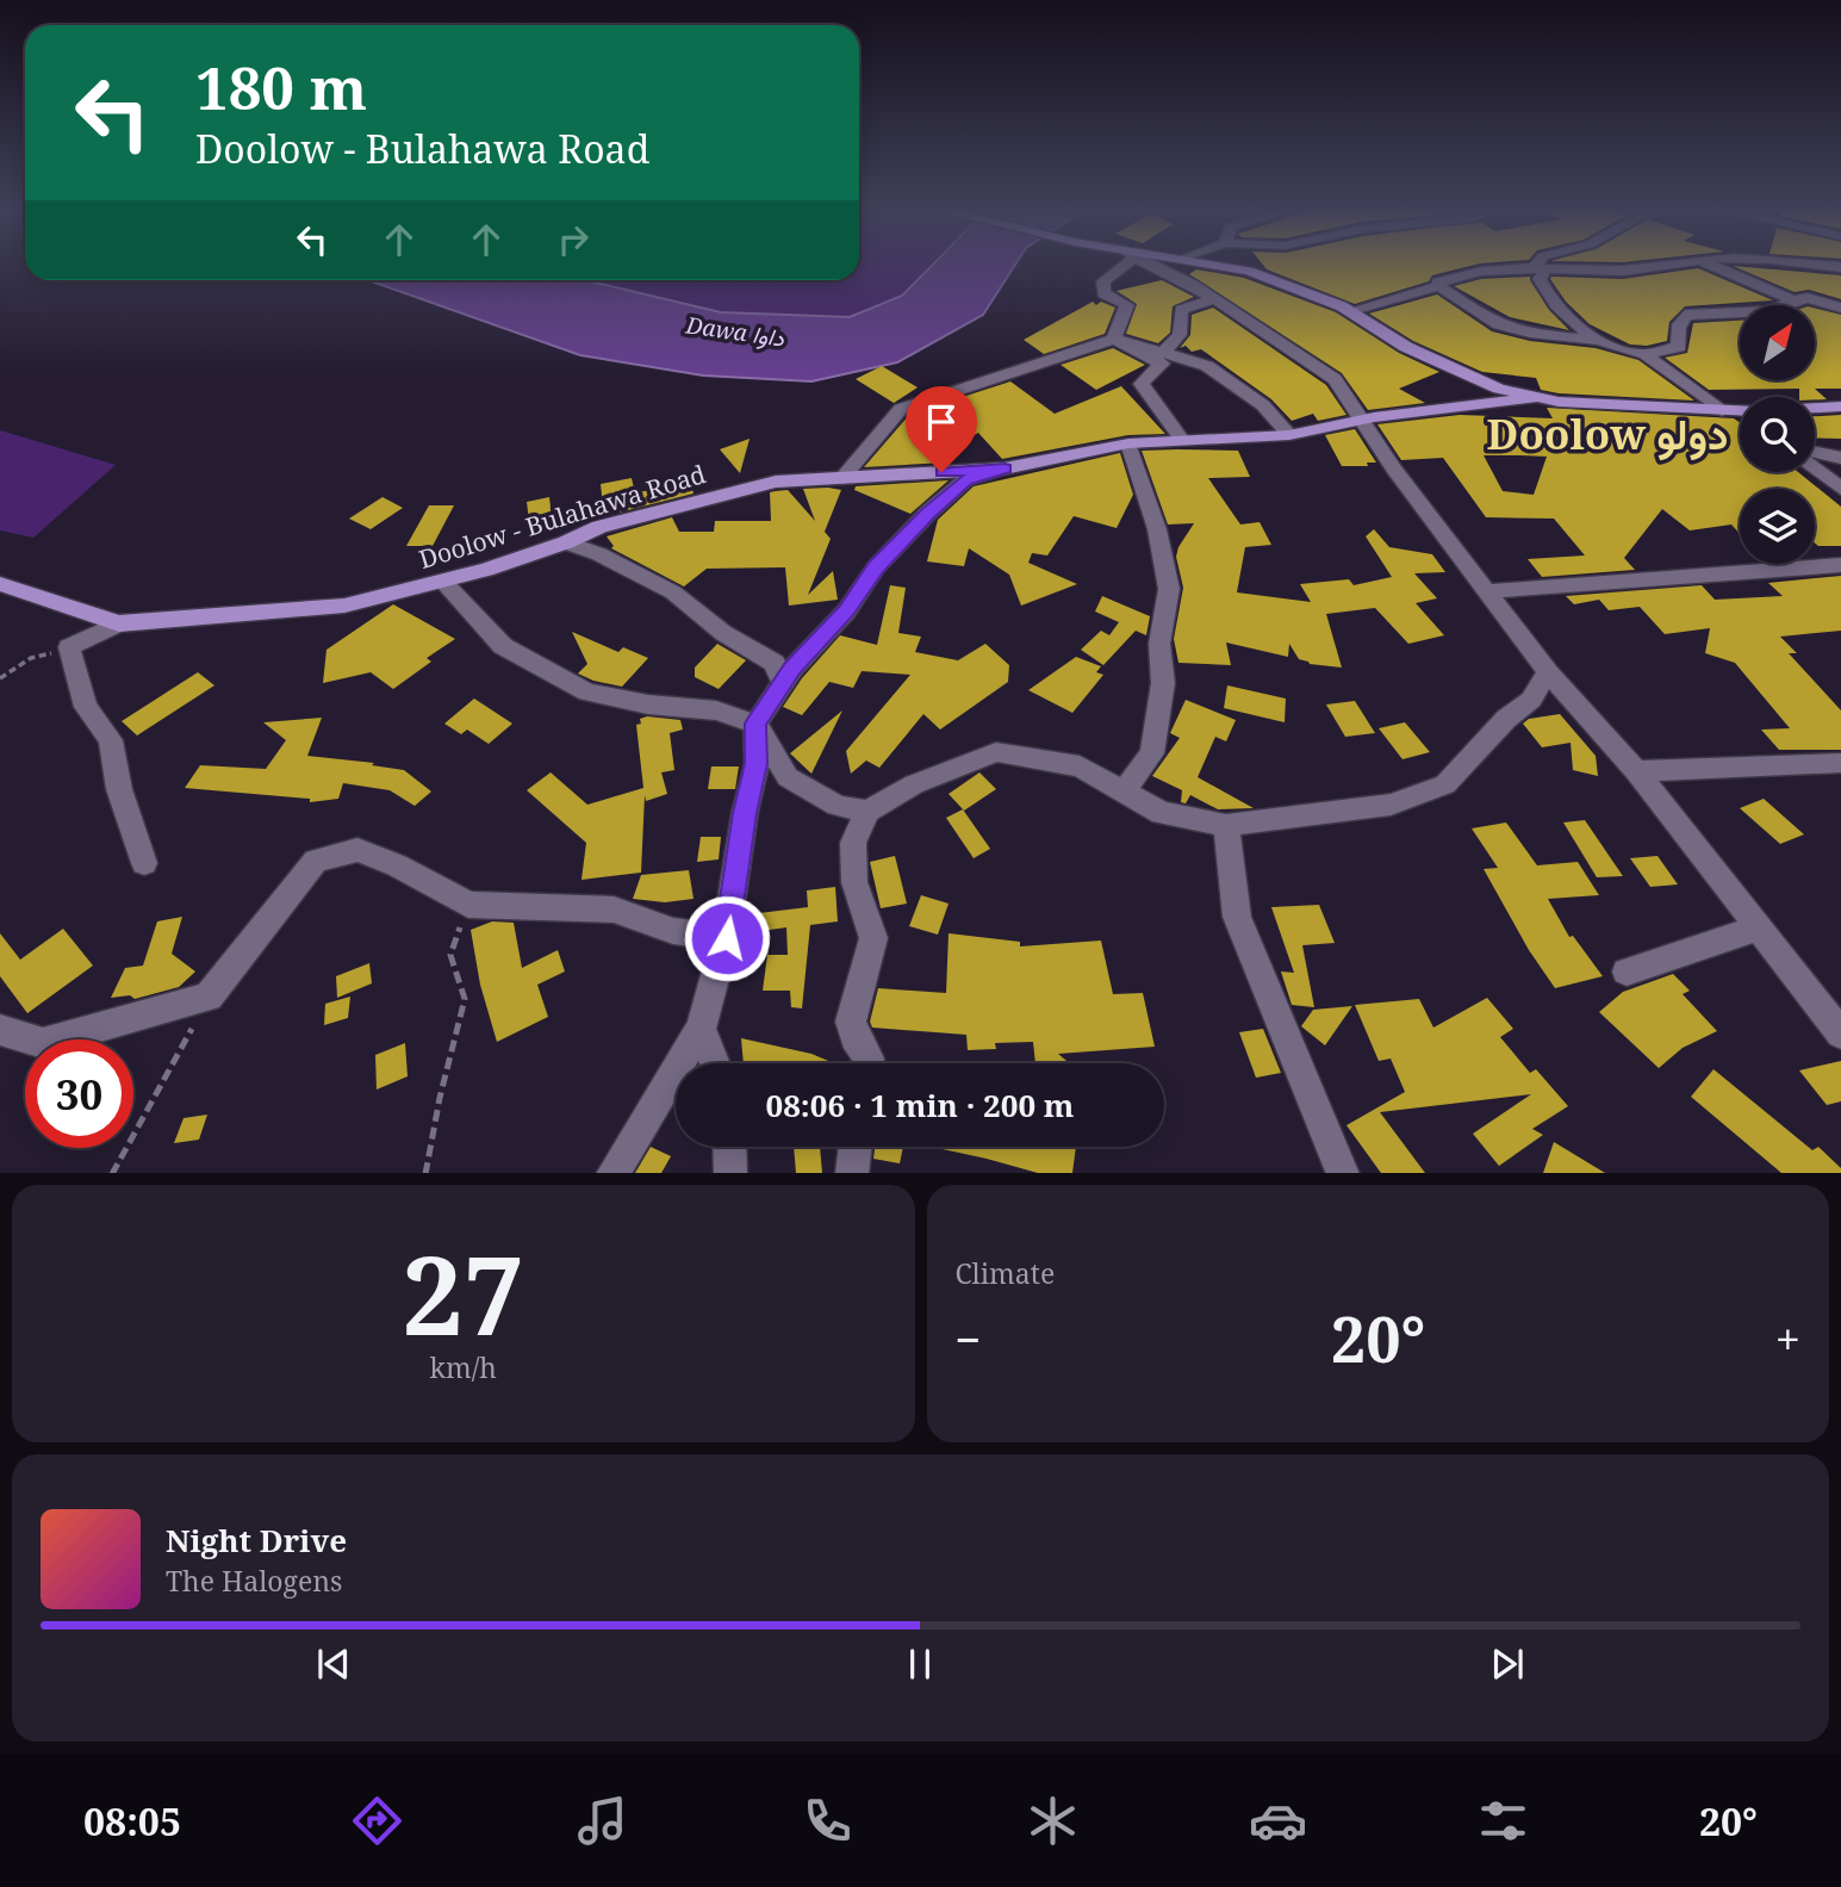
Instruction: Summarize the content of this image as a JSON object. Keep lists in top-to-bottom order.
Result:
{
  "streets": {
    "main road": ["Doolow - Bulahawa Road"]
  },
  "districts": ["Doolow دولو"],
  "water": ["Dawa داوا"],
  "north": "top right",
  "page": {
    "turn": ["180 m", "Doolow - Bulahawa Road"],
    "limit": "30",
    "trip": "08:06 · 1 min · 200 m",
    "tile": [
      ["27", "km/h"],
      "Climate"
    ],
    "heat": ["−", "20°", "+"],
    "song": ["Night Drive", "The Halogens"],
    "tabs": ["08:05", "20°"]
  }
}
